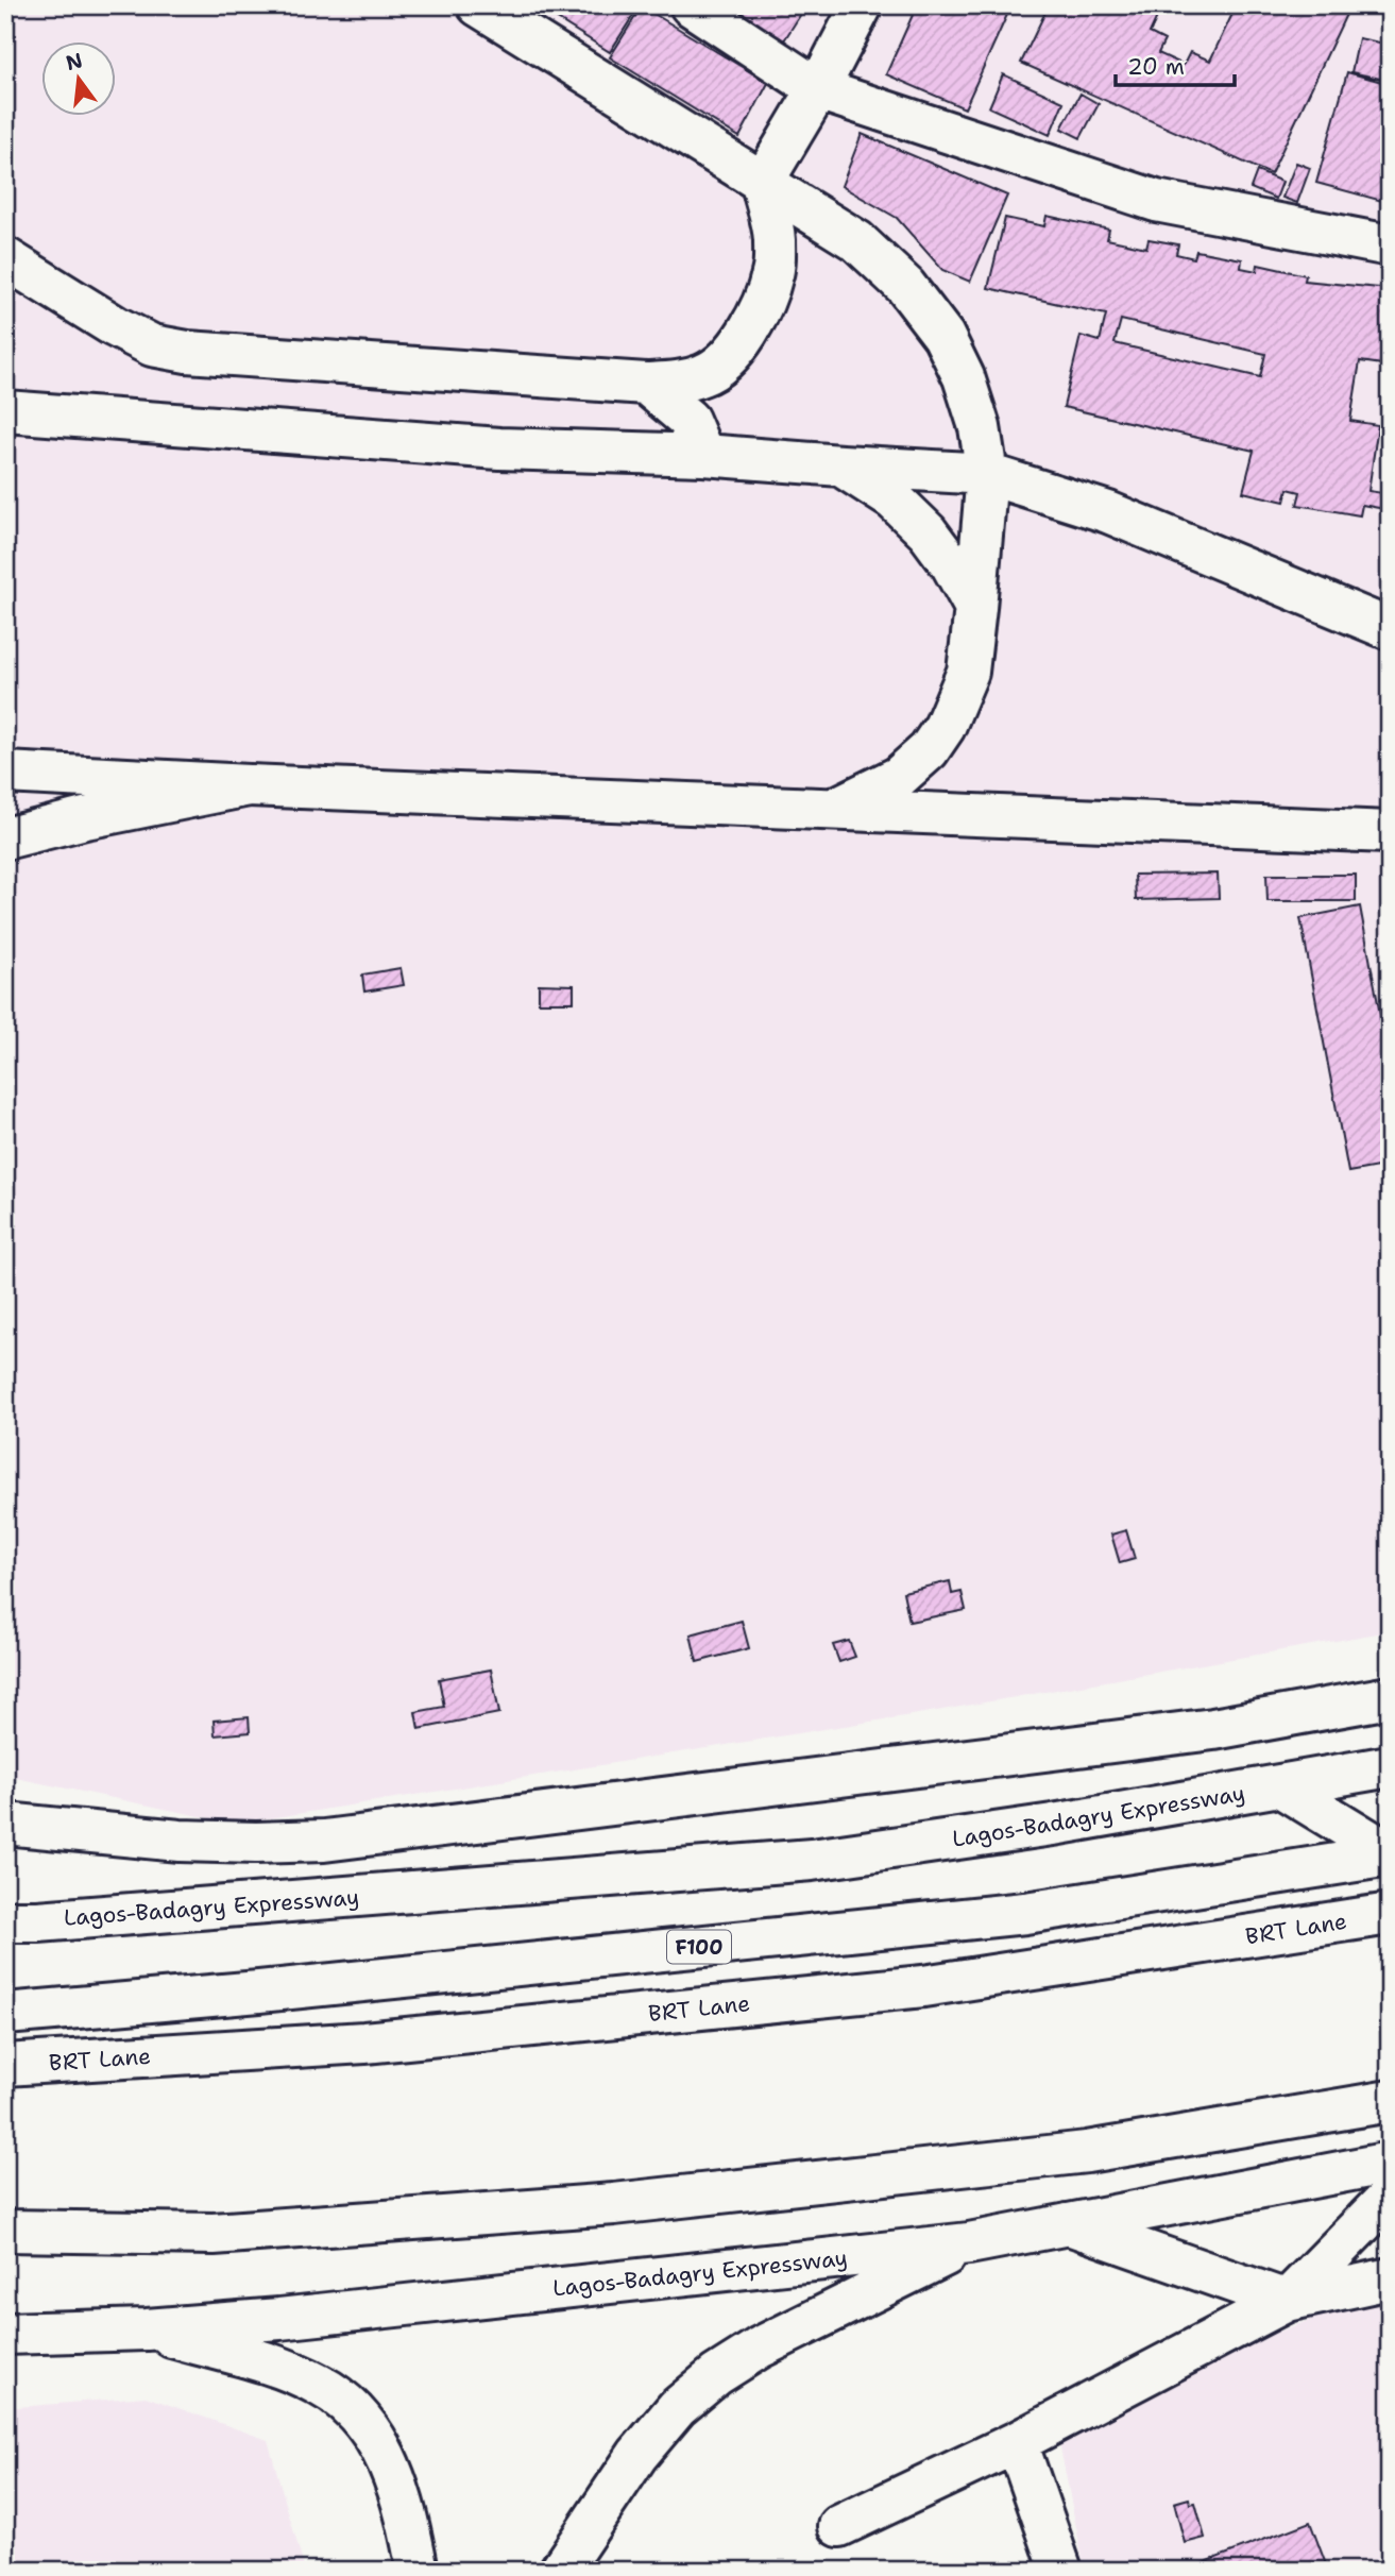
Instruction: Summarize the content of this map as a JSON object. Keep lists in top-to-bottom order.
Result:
{
  "streets": {
    "main road": ["Lagos-Badagry Expressway", "BRT Lane", "F100"]
  },
  "scale_bar": "20 m",
  "north": "top"
}
